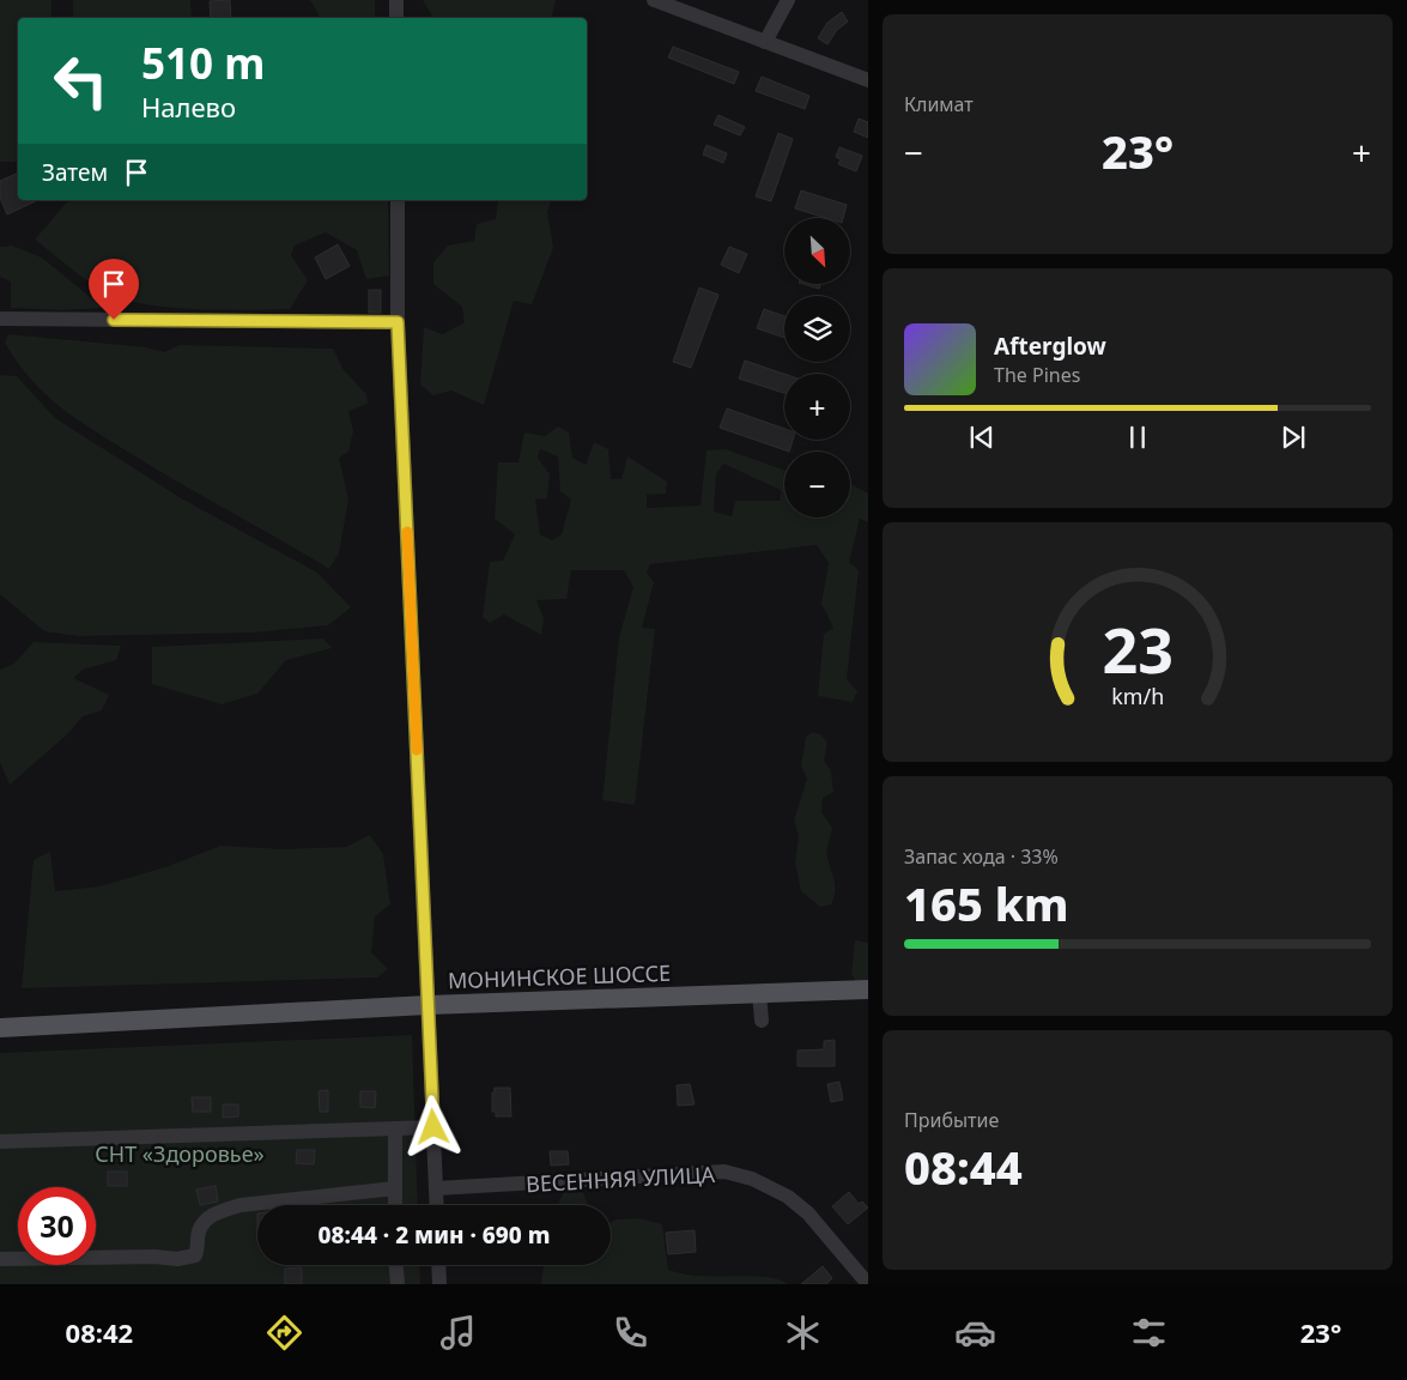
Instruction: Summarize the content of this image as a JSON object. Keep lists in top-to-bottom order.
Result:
{
  "streets": {
    "main road": ["МОНИНСКОЕ ШОССЕ"],
    "street": ["ВЕСЕННЯЯ УЛИЦА"]
  },
  "parks": ["СНТ «Здоровье»"],
  "north": "bottom right",
  "page": {
    "tile": [
      "Климат",
      ["Запас хода · 33%", "165 km"],
      ["Прибытие", "08:44"]
    ],
    "turn": ["510 m", "Налево"],
    "heat": ["−", "23°", "+"],
    "then": "Затем",
    "map_buttons": ["+", "−"],
    "song": ["Afterglow", "The Pines"],
    "limit": "30",
    "trip": "08:44 · 2 мин · 690 m",
    "tabs": ["08:42", "23°"],
    "gauge": ["23", "km/h"]
  }
}
